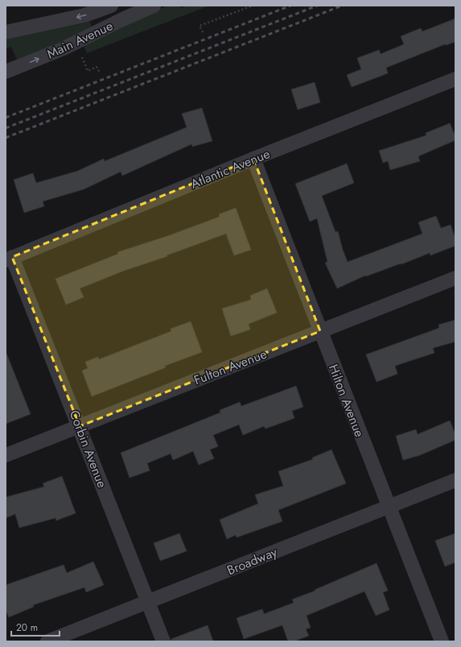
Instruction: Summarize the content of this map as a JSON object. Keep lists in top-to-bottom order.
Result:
{
  "streets": {
    "street": [
      "Main Avenue",
      "Atlantic Avenue",
      "Fulton Avenue",
      "Hilton Avenue",
      "Corbin Avenue",
      "Broadway"
    ]
  },
  "crossings": [
    ["Atlantic Avenue", "Hilton Avenue"],
    ["Atlantic Avenue", "Corbin Avenue"],
    ["Fulton Avenue", "Hilton Avenue"],
    ["Fulton Avenue", "Corbin Avenue"],
    ["Hilton Avenue", "Broadway"],
    ["Corbin Avenue", "Broadway"]
  ],
  "scale_bar": "20 m"
}
